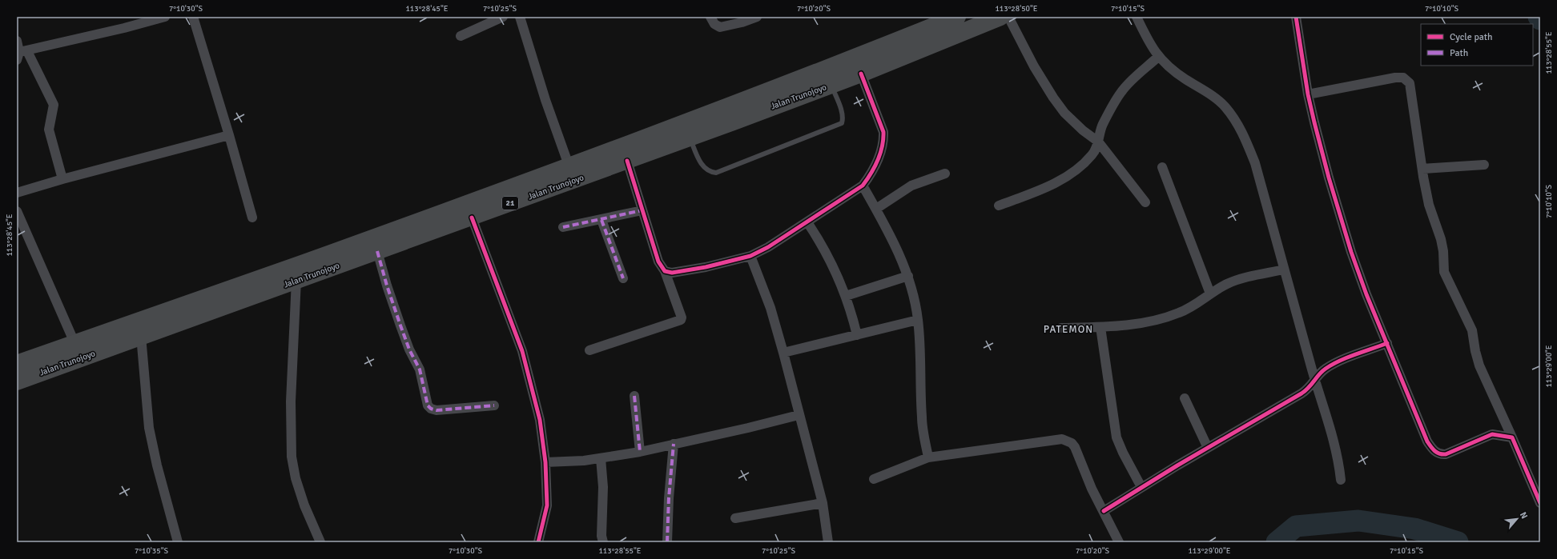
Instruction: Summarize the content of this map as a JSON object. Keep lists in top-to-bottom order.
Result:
{
  "streets": {
    "highway": ["Jalan Trunojoyo", "21"]
  },
  "districts": ["PATEMON"],
  "legend": ["Cycle path", "Path"],
  "north": "top right",
  "coordinates": [
    "7°10'30\"S",
    "113°28'45\"E",
    "7°10'25\"S",
    "7°10'20\"S",
    "113°28'50\"E",
    "7°10'15\"S",
    "7°10'10\"S",
    "113°28'55\"E",
    "113°29'00\"E",
    "7°10'35\"S"
  ]
}
